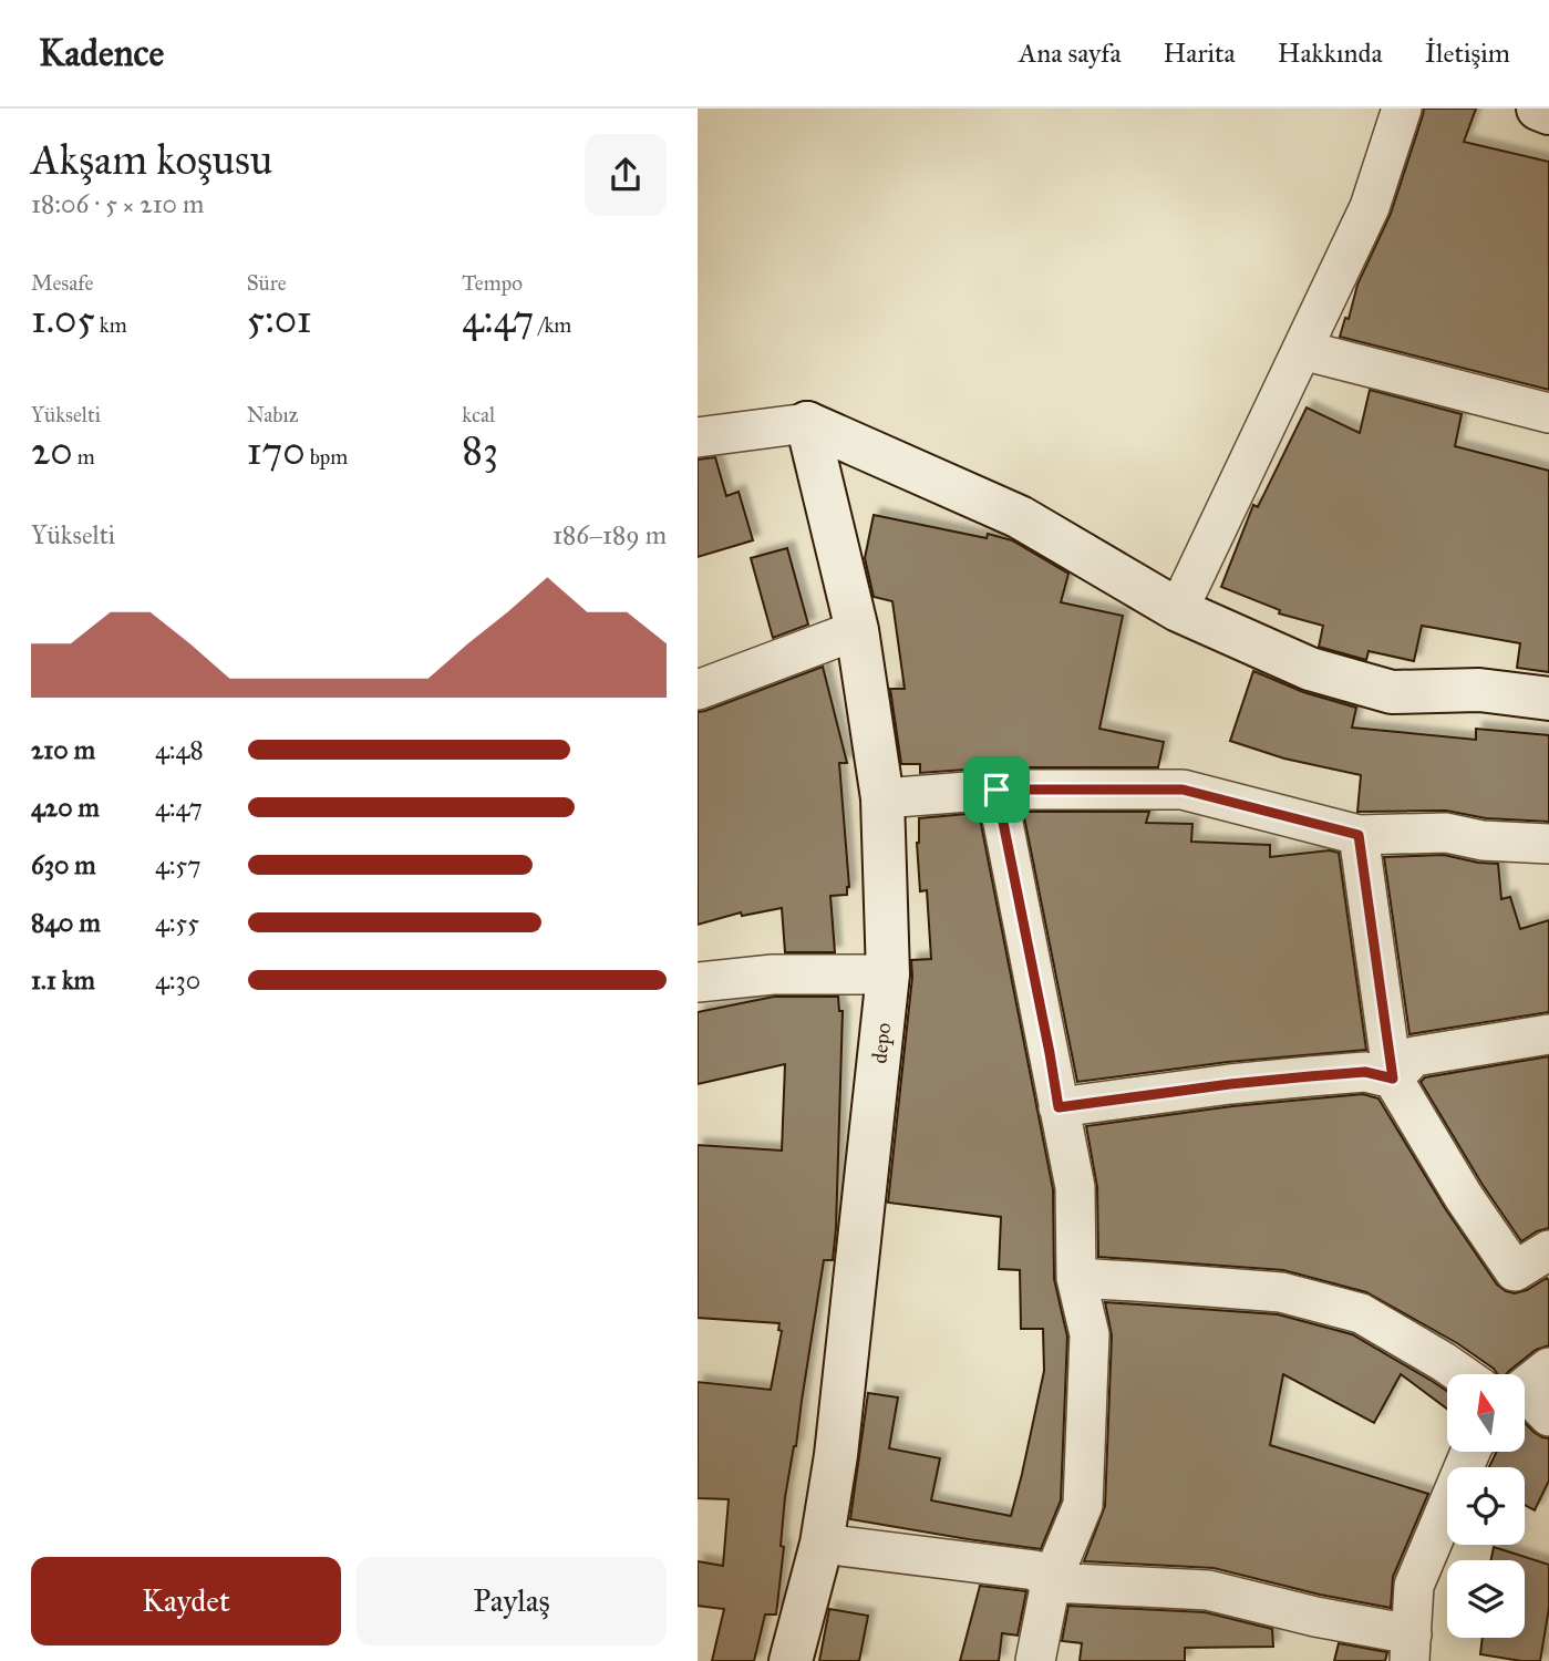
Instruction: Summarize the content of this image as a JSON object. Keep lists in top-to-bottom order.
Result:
{
  "streets": {
    "street": ["depo"]
  },
  "north": "top",
  "page": {
    "header": "Kadence",
    "nav": [
      "Ana sayfa",
      "Harita",
      "Hakkında",
      "İletişim"
    ],
    "heading": ["Akşam koşusu", "18:06 · 5 × 210 m"],
    "stats": [
      ["Mesafe", "1.05 km"],
      ["Süre", "5:01"],
      ["Tempo", "4:47 /km"],
      ["Yükselti", "20 m"],
      ["Nabız", "170 bpm"],
      ["kcal", "83"]
    ],
    "chart": ["Yükselti", "186–189 m"],
    "list": [
      {
        "name": "210 m",
        "note": "4:48"
      },
      {
        "name": "420 m",
        "note": "4:47"
      },
      {
        "name": "630 m",
        "note": "4:57"
      },
      {
        "name": "840 m",
        "note": "4:55"
      },
      {
        "name": "1.1 km",
        "note": "4:30"
      }
    ],
    "buttons": ["Kaydet", "Paylaş"]
  }
}
